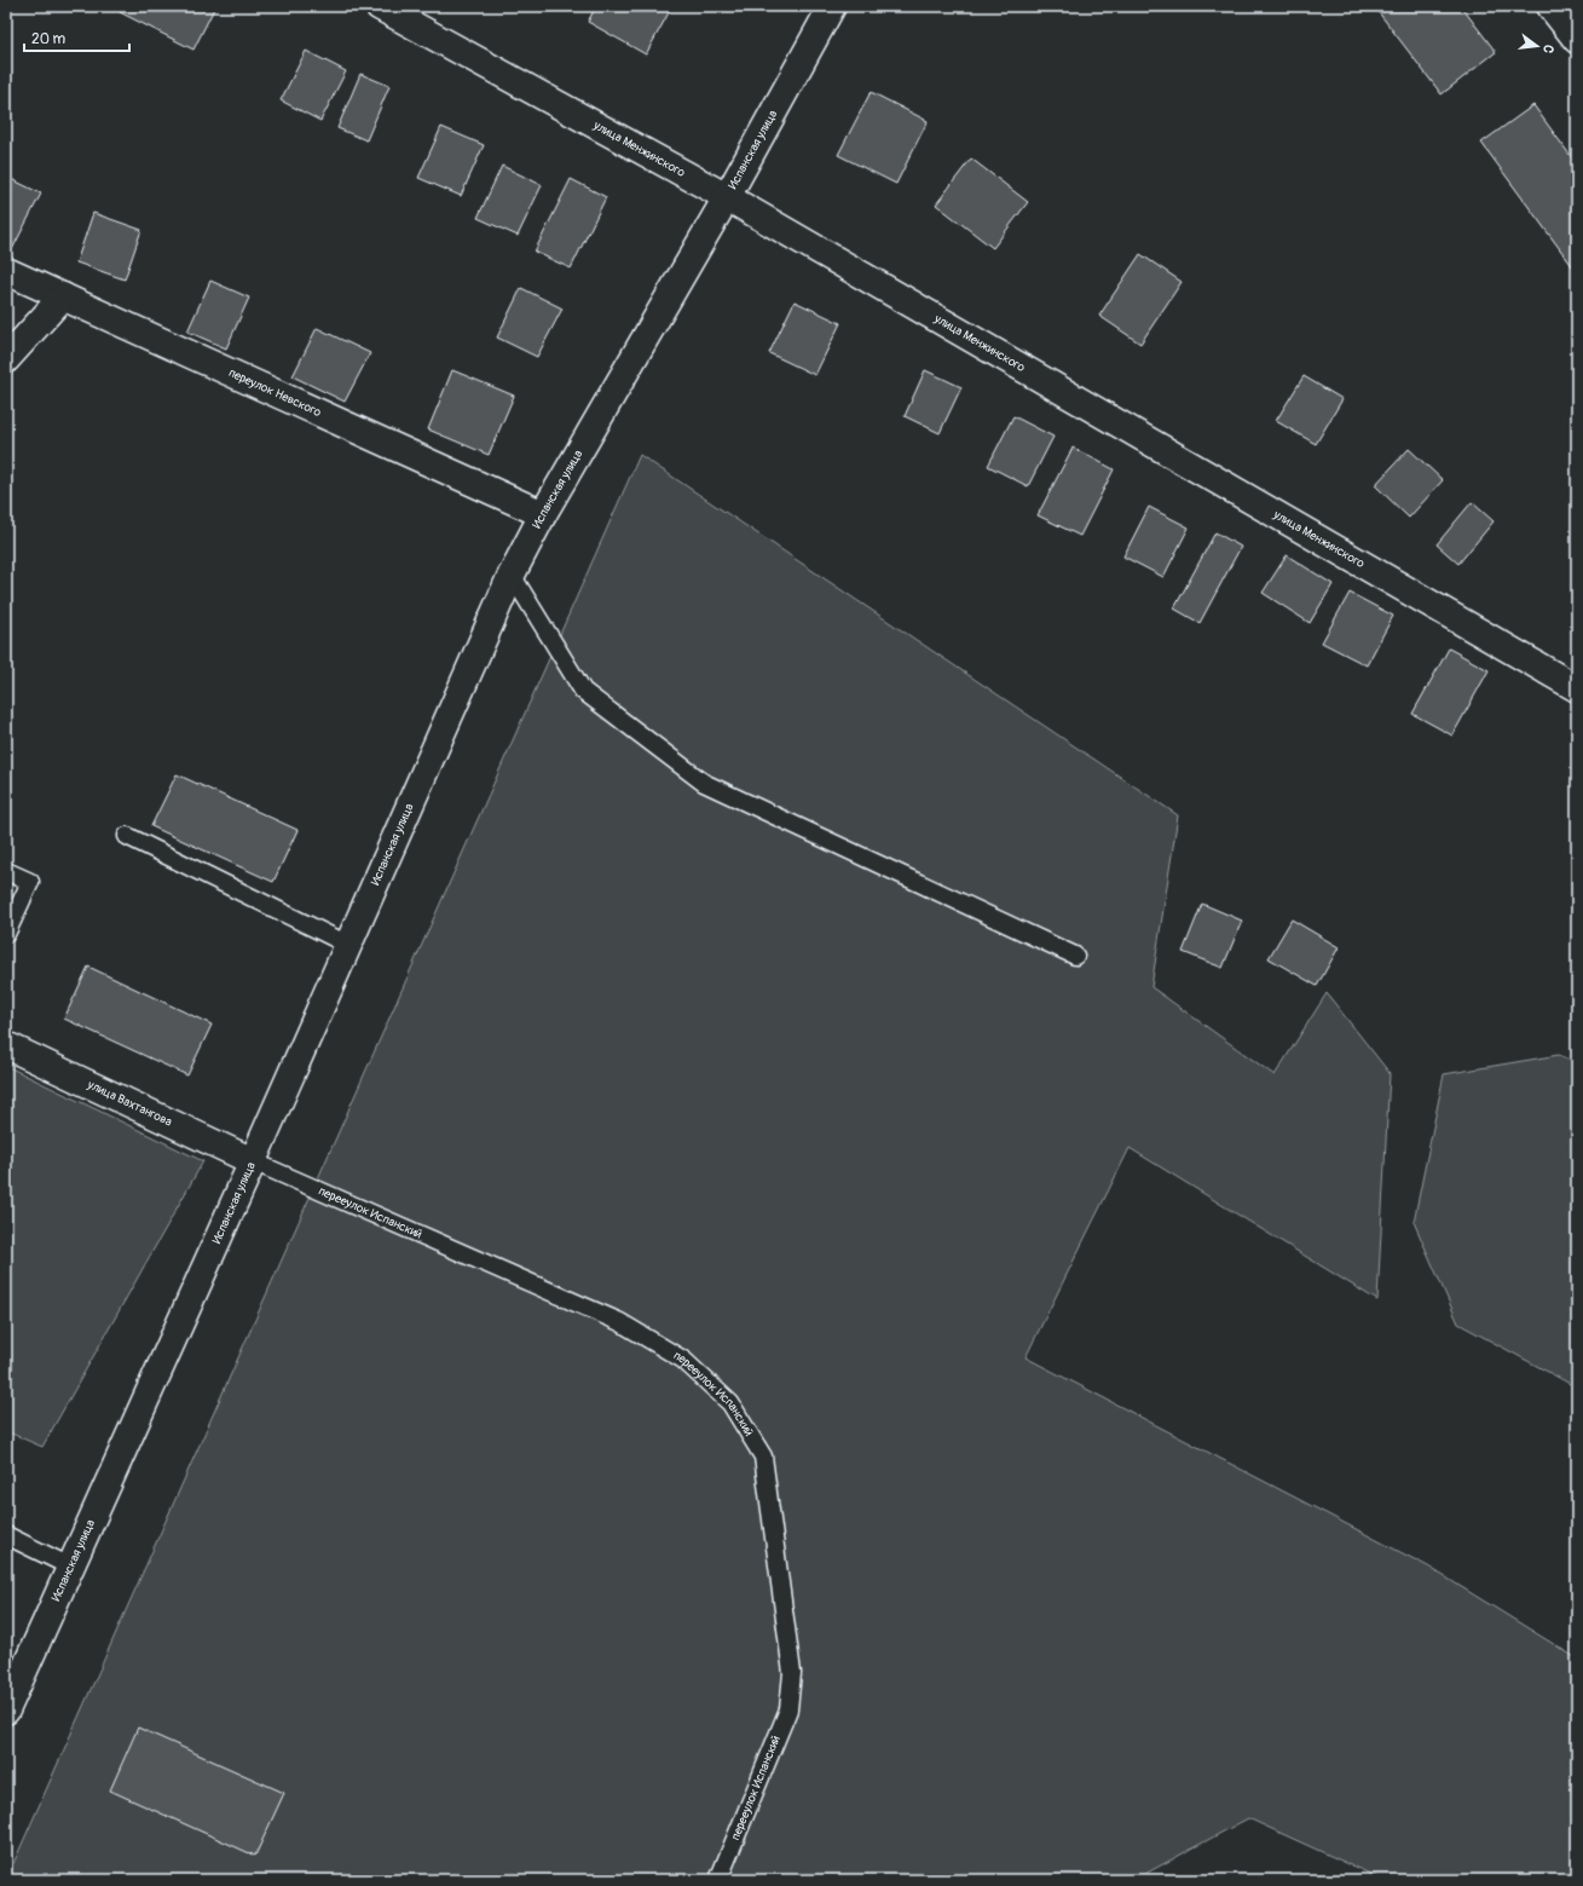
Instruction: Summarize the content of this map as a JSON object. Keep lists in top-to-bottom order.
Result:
{
  "streets": {
    "street": [
      "улица Менжинского",
      "Испанская улица",
      "переулок Невского",
      "улица Вахтангова"
    ],
    "lane": ["перееулок Испанский"]
  },
  "crossings": [
    ["улица Менжинского", "Испанская улица"],
    ["Испанская улица", "переулок Невского"],
    ["Испанская улица", "улица Вахтангова"],
    ["Испанская улица", "перееулок Испанский"],
    ["улица Вахтангова", "перееулок Испанский"]
  ],
  "scale_bar": "20 m",
  "north": "right"
}
